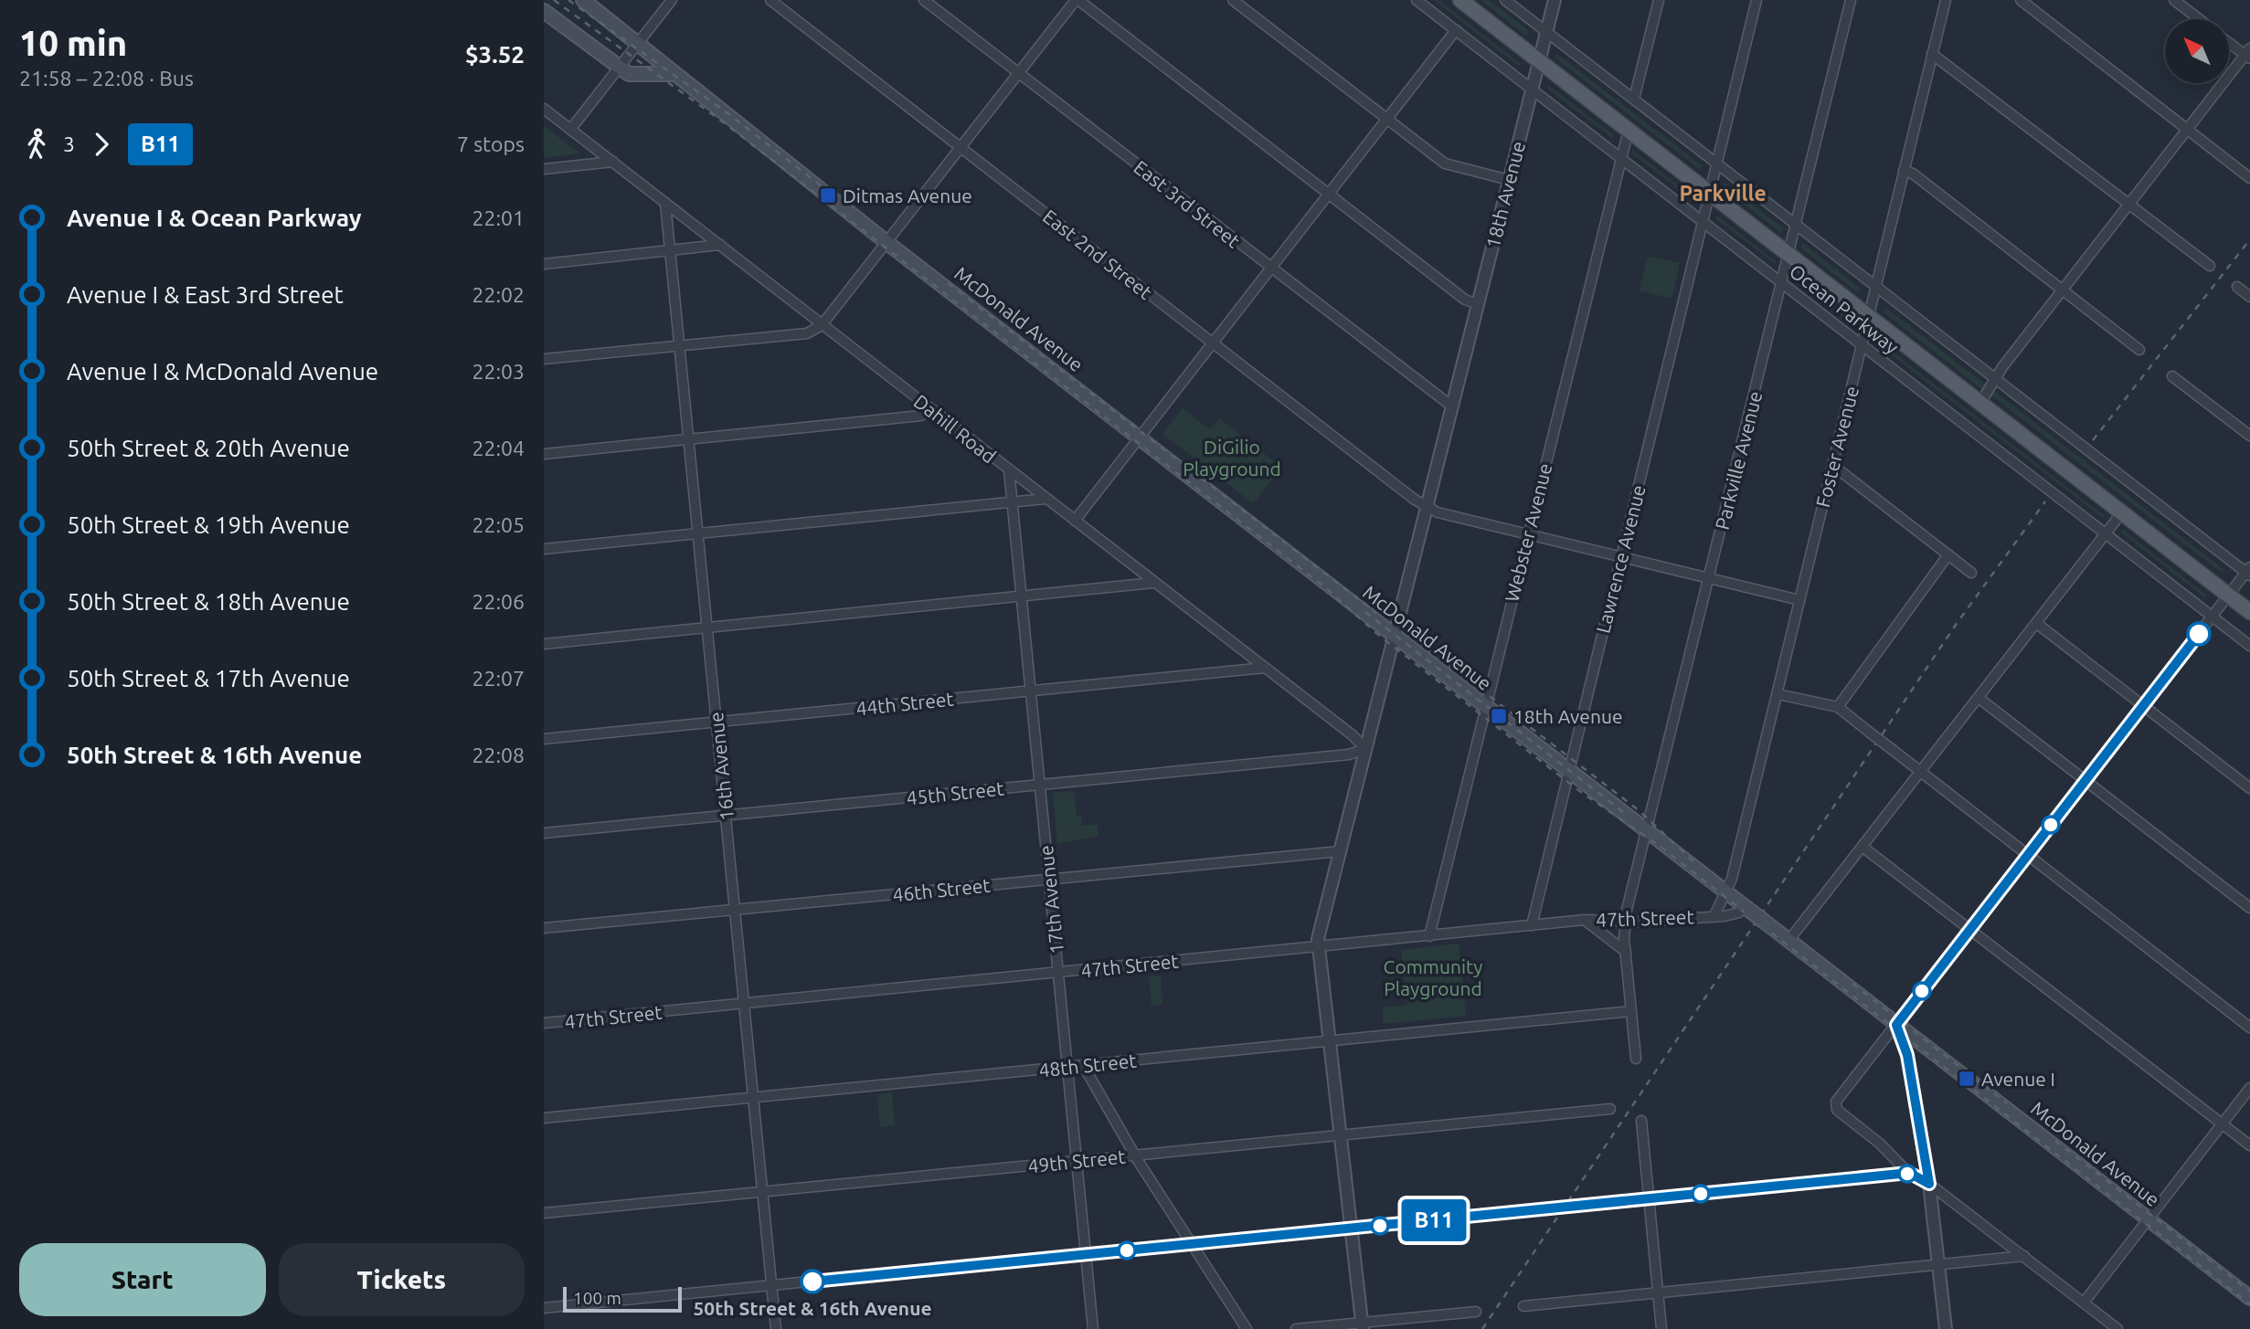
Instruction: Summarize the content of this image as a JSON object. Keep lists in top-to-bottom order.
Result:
{
  "streets": {
    "main road": ["Ocean Parkway", "McDonald Avenue"],
    "street": [
      "18th Avenue",
      "East 3rd Street",
      "East 2nd Street",
      "Dahill Road",
      "Foster Avenue",
      "Parkville Avenue",
      "Webster Avenue",
      "Lawrence Avenue",
      "44th Street",
      "16th Avenue",
      "45th Street",
      "46th Street",
      "17th Avenue",
      "47th Street",
      "48th Street",
      "49th Street"
    ]
  },
  "crossings": [
    ["18th Avenue", "East 3rd Street"],
    ["18th Avenue", "East 2nd Street"],
    ["18th Avenue", "Ocean Parkway"],
    ["18th Avenue", "McDonald Avenue"],
    ["18th Avenue", "Dahill Road"],
    ["18th Avenue", "45th Street"],
    ["18th Avenue", "46th Street"],
    ["18th Avenue", "47th Street"],
    ["18th Avenue", "48th Street"],
    ["18th Avenue", "49th Street"],
    ["East 2nd Street", "Foster Avenue"],
    ["East 2nd Street", "Parkville Avenue"],
    ["East 2nd Street", "Webster Avenue"],
    ["East 2nd Street", "Lawrence Avenue"],
    ["Ocean Parkway", "Foster Avenue"],
    ["Ocean Parkway", "Parkville Avenue"],
    ["Ocean Parkway", "Webster Avenue"],
    ["Ocean Parkway", "Lawrence Avenue"],
    ["McDonald Avenue", "Foster Avenue"],
    ["McDonald Avenue", "Parkville Avenue"],
    ["McDonald Avenue", "Webster Avenue"],
    ["McDonald Avenue", "Lawrence Avenue"],
    ["McDonald Avenue", "47th Street"],
    ["Dahill Road", "44th Street"],
    ["Dahill Road", "16th Avenue"],
    ["Dahill Road", "45th Street"],
    ["Dahill Road", "17th Avenue"],
    ["Foster Avenue", "47th Street"],
    ["Parkville Avenue", "47th Street"],
    ["Parkville Avenue", "48th Street"],
    ["Webster Avenue", "47th Street"],
    ["Lawrence Avenue", "47th Street"],
    ["44th Street", "16th Avenue"],
    ["44th Street", "17th Avenue"],
    ["16th Avenue", "45th Street"],
    ["16th Avenue", "46th Street"],
    ["16th Avenue", "47th Street"],
    ["16th Avenue", "48th Street"],
    ["16th Avenue", "49th Street"],
    ["45th Street", "17th Avenue"],
    ["46th Street", "17th Avenue"],
    ["17th Avenue", "47th Street"],
    ["17th Avenue", "48th Street"],
    ["17th Avenue", "49th Street"]
  ],
  "districts": ["Parkville"],
  "parks": ["DiGilio Playground", "Community Playground"],
  "places": {
    "transit": ["Ditmas Avenue", "18th Avenue", "Avenue I"],
    "other": ["50th Street & 16th Avenue"]
  },
  "lines": ["bus line B11"],
  "scale_bar": "100 m",
  "north": "top left",
  "page": {
    "heading": ["10 min", "21:58 – 22:08 · Bus", "$3.52"],
    "on_map": "B11",
    "legs": ["3", "B11", "7 stops"],
    "list": [
      {
        "name": "Avenue I & Ocean Parkway",
        "value": "22:01"
      },
      {
        "name": "Avenue I & East 3rd Street",
        "value": "22:02"
      },
      {
        "name": "Avenue I & McDonald Avenue",
        "value": "22:03"
      },
      {
        "name": "50th Street & 20th Avenue",
        "value": "22:04"
      },
      {
        "name": "50th Street & 19th Avenue",
        "value": "22:05"
      },
      {
        "name": "50th Street & 18th Avenue",
        "value": "22:06"
      },
      {
        "name": "50th Street & 17th Avenue",
        "value": "22:07"
      },
      {
        "name": "50th Street & 16th Avenue",
        "value": "22:08"
      }
    ],
    "buttons": ["Start", "Tickets"],
    "scale": "100 m"
  }
}
